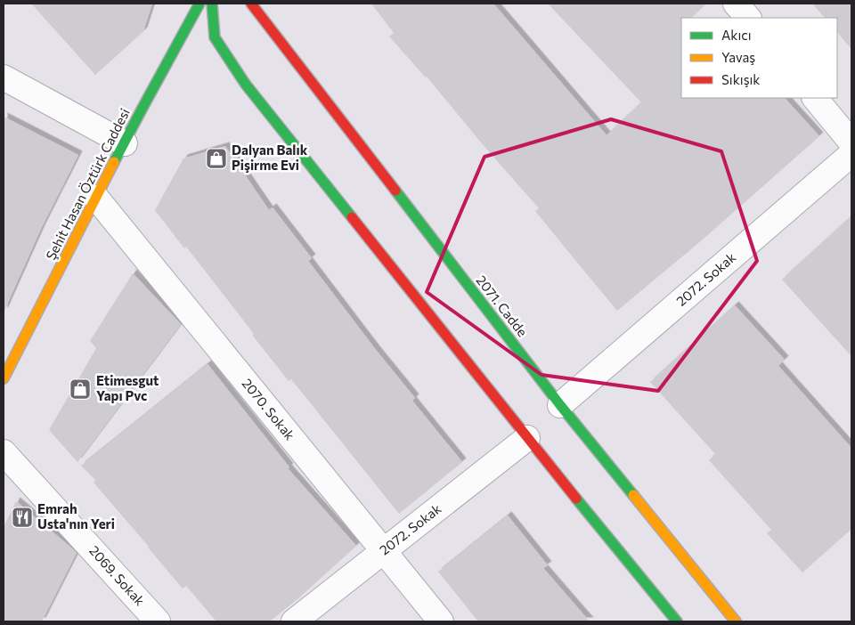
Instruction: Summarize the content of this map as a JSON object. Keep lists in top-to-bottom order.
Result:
{
  "streets": {
    "street": [
      "Şehit Hasan Öztürk Caddesi",
      "2072. Sokak",
      "2071. Cadde",
      "2070. Sokak",
      "2069. Sokak"
    ]
  },
  "crossings": [
    ["Şehit Hasan Öztürk Caddesi", "2070. Sokak"],
    ["2072. Sokak", "2071. Cadde"],
    ["2072. Sokak", "2070. Sokak"]
  ],
  "places": {
    "shop": ["Dalyan Balık Pişirme Evi", "Etimesgut Yapı Pvc"],
    "restaurant": ["Emrah Usta'nın Yeri"]
  },
  "legend": ["Akıcı", "Yavaş", "Sıkışık"]
}
